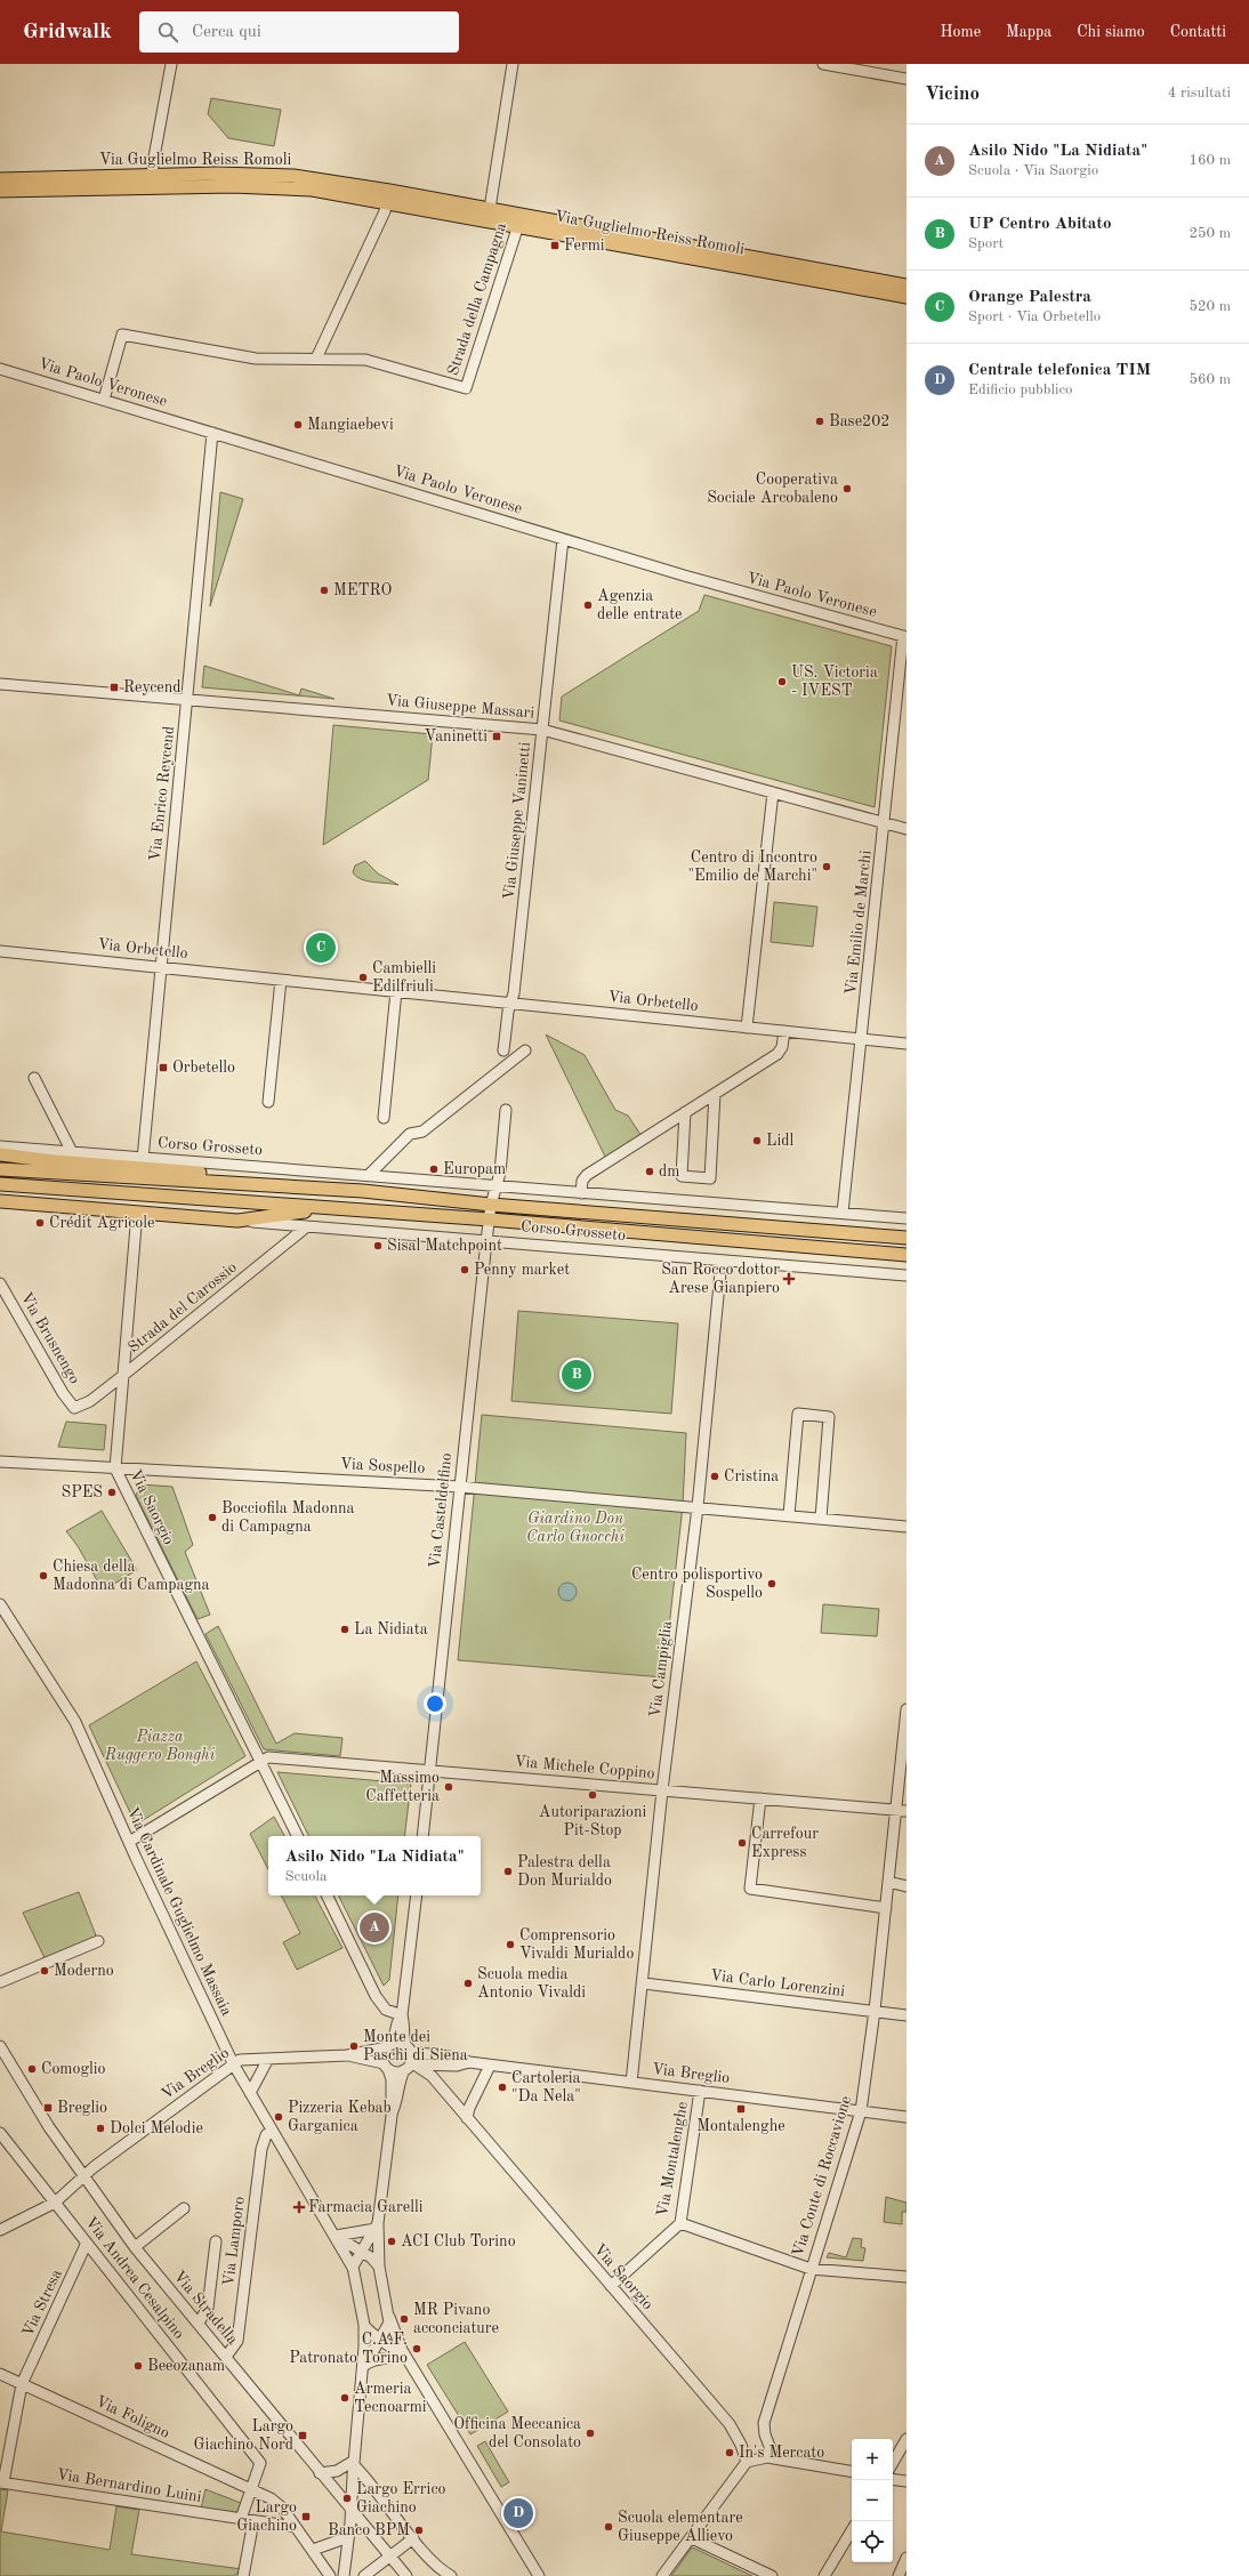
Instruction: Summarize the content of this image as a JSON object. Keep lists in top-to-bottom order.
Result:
{
  "streets": {
    "main road": ["Via Guglielmo Reiss Romoli", "Corso Grosseto"],
    "street": [
      "Strada della Campagna",
      "Via Paolo Veronese",
      "Via Giuseppe Massari",
      "Via Enrico Reycend",
      "Via Giuseppe Vaninetti",
      "Via Emilio de Marchi",
      "Via Orbetello",
      "Strada del Carossio",
      "Via Brusnengo",
      "Via Sospello",
      "Via Saorgio",
      "Via Casteldelfino",
      "Via Campiglia",
      "Via Michele Coppino",
      "Via Cardinale Guglielmo Massaia",
      "Via Carlo Lorenzini",
      "Via Breglio",
      "Via Montalenghe",
      "Via Conte di Roccavione",
      "Via Lamporo",
      "Via Andrea Cesalpino",
      "Via Stresa",
      "Via Stradella",
      "Via Foligno",
      "Via Bernardino Luini"
    ]
  },
  "crossings": [
    ["Via Guglielmo Reiss Romoli", "Strada della Campagna"],
    ["Strada della Campagna", "Via Paolo Veronese"],
    ["Via Paolo Veronese", "Via Enrico Reycend"],
    ["Via Paolo Veronese", "Via Giuseppe Vaninetti"],
    ["Via Paolo Veronese", "Via Emilio de Marchi"],
    ["Via Giuseppe Massari", "Via Enrico Reycend"],
    ["Via Giuseppe Massari", "Via Giuseppe Vaninetti"],
    ["Via Giuseppe Massari", "Via Emilio de Marchi"],
    ["Via Enrico Reycend", "Via Orbetello"],
    ["Via Enrico Reycend", "Corso Grosseto"],
    ["Via Giuseppe Vaninetti", "Via Orbetello"],
    ["Via Emilio de Marchi", "Via Orbetello"],
    ["Via Emilio de Marchi", "Corso Grosseto"],
    ["Corso Grosseto", "Strada del Carossio"],
    ["Corso Grosseto", "Via Saorgio"],
    ["Corso Grosseto", "Via Casteldelfino"],
    ["Corso Grosseto", "Via Campiglia"],
    ["Strada del Carossio", "Via Brusnengo"],
    ["Strada del Carossio", "Via Saorgio"],
    ["Via Sospello", "Via Saorgio"],
    ["Via Sospello", "Via Casteldelfino"],
    ["Via Sospello", "Via Campiglia"],
    ["Via Saorgio", "Via Michele Coppino"],
    ["Via Saorgio", "Via Breglio"],
    ["Via Saorgio", "Via Montalenghe"],
    ["Via Casteldelfino", "Via Michele Coppino"],
    ["Via Campiglia", "Via Michele Coppino"],
    ["Via Campiglia", "Via Carlo Lorenzini"],
    ["Via Campiglia", "Via Breglio"],
    ["Via Michele Coppino", "Via Conte di Roccavione"],
    ["Via Cardinale Guglielmo Massaia", "Via Breglio"],
    ["Via Cardinale Guglielmo Massaia", "Via Lamporo"],
    ["Via Carlo Lorenzini", "Via Conte di Roccavione"],
    ["Via Breglio", "Via Montalenghe"],
    ["Via Breglio", "Via Conte di Roccavione"],
    ["Via Breglio", "Via Andrea Cesalpino"],
    ["Via Breglio", "Via Stradella"],
    ["Via Lamporo", "Via Stradella"],
    ["Via Andrea Cesalpino", "Via Stresa"],
    ["Via Andrea Cesalpino", "Via Foligno"],
    ["Via Stresa", "Via Foligno"],
    ["Via Stresa", "Via Bernardino Luini"]
  ],
  "parks": ["Giardino Don Carlo Gnocchi", "Piazza Ruggero Bonghi"],
  "places": {
    "transit": [
      "Fermi",
      "Reycend",
      "Vaninetti",
      "Orbetello",
      "Breglio",
      "Montalenghe",
      "Largo Giachino Nord",
      "Largo Giachino"
    ],
    "other": [
      "Base202",
      "Mangiaebevi",
      "Cooperativa Sociale Arcobaleno",
      "METRO",
      "Agenzia delle entrate",
      "US. Victoria - IVEST",
      "Centro di Incontro \"Emilio de Marchi\"",
      "Cambielli Edilfriuli",
      "Lidl",
      "Europam",
      "dm",
      "Crédit Agricole",
      "Sisal Matchpoint",
      "Penny market",
      "Cristina",
      "SPES",
      "Bocciofila Madonna di Campagna",
      "Chiesa della Madonna di Campagna",
      "Centro polisportivo Sospello",
      "La Nidiata",
      "Massimo Caffetteria",
      "Autoriparazioni Pit-Stop",
      "Carrefour Express",
      "Palestra della Don Murialdo",
      "Comprensorio Vivaldi Murialdo",
      "Moderno",
      "Scuola media Antonio Vivaldi",
      "Monte dei Paschi di Siena",
      "Comoglio",
      "Cartoleria \"Da Nela\"",
      "Pizzeria Kebab Garganica",
      "Dolci Melodie",
      "ACI Club Torino",
      "MR Pivano acconciature",
      "C.A.F. Patronato Torino",
      "Beeozanam",
      "Armeria Tecnoarmi",
      "Officina Meccanica del Consolato",
      "In's Mercato",
      "Largo Errico Giachino",
      "Scuola elementare Giuseppe Allievo",
      "Banco BPM"
    ],
    "health": ["San Rocco dottor Arese Gianpiero", "Farmacia Garelli"]
  },
  "page": {
    "header": "Gridwalk",
    "search": "Cerca qui",
    "nav": [
      "Home",
      "Mappa",
      "Chi siamo",
      "Contatti"
    ],
    "heading": ["Vicino", "4 risultati"],
    "list": [
      {
        "mark": "A",
        "name": "Asilo Nido \"La Nidiata\"",
        "note": "Scuola · Via Saorgio",
        "value": "160 m"
      },
      {
        "mark": "B",
        "name": "UP Centro Abitato",
        "note": "Sport",
        "value": "250 m"
      },
      {
        "mark": "C",
        "name": "Orange Palestra",
        "note": "Sport · Via Orbetello",
        "value": "520 m"
      },
      {
        "mark": "D",
        "name": "Centrale telefonica TIM",
        "note": "Edificio pubblico",
        "value": "560 m"
      }
    ],
    "pins": [
      "C",
      "B",
      "A",
      "D"
    ],
    "popup": ["Asilo Nido \"La Nidiata\"", "Scuola"],
    "map_buttons": ["+", "−"]
  }
}
